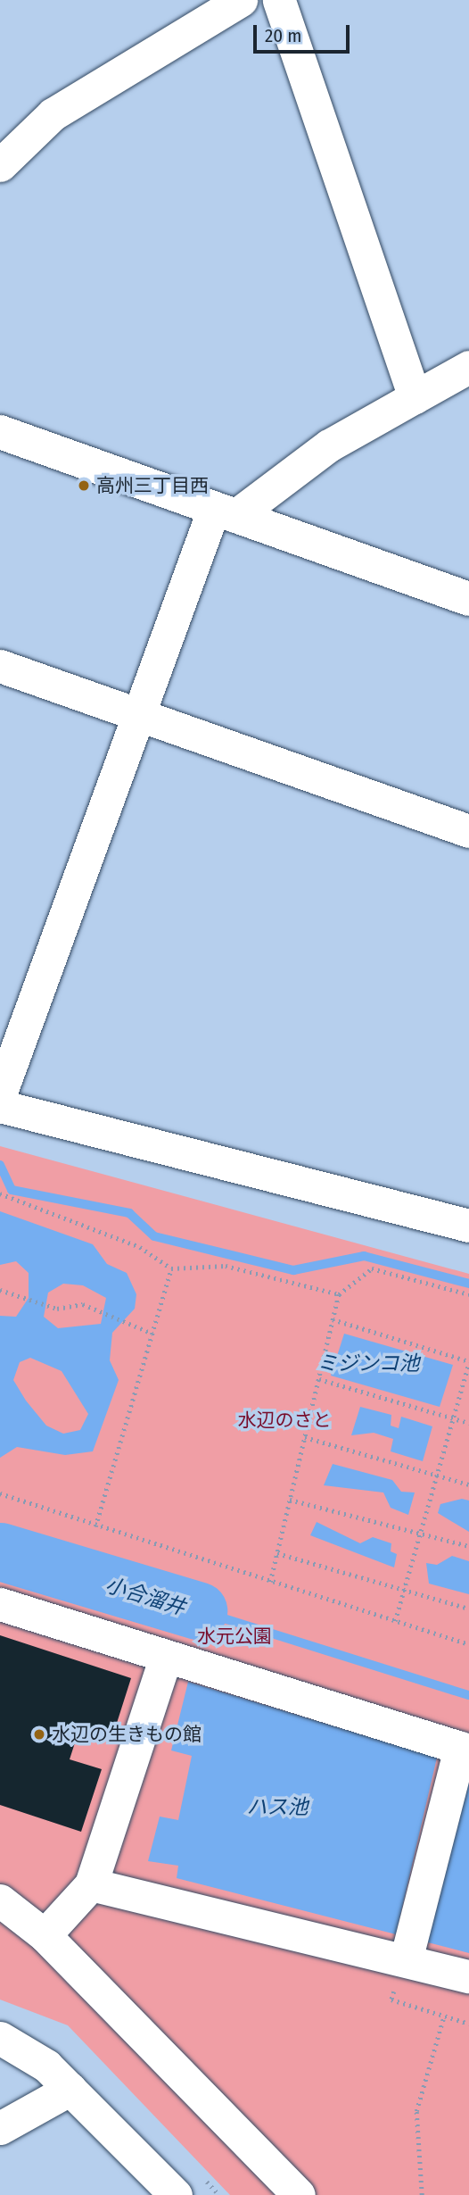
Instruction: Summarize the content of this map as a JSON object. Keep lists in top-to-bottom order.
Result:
{
  "water": ["ミジンコ池", "小合溜井", "ハス池"],
  "parks": ["水辺のさと", "水元公園"],
  "places": ["高州三丁目西", "水辺の生きもの館"],
  "scale_bar": "20 m"
}
